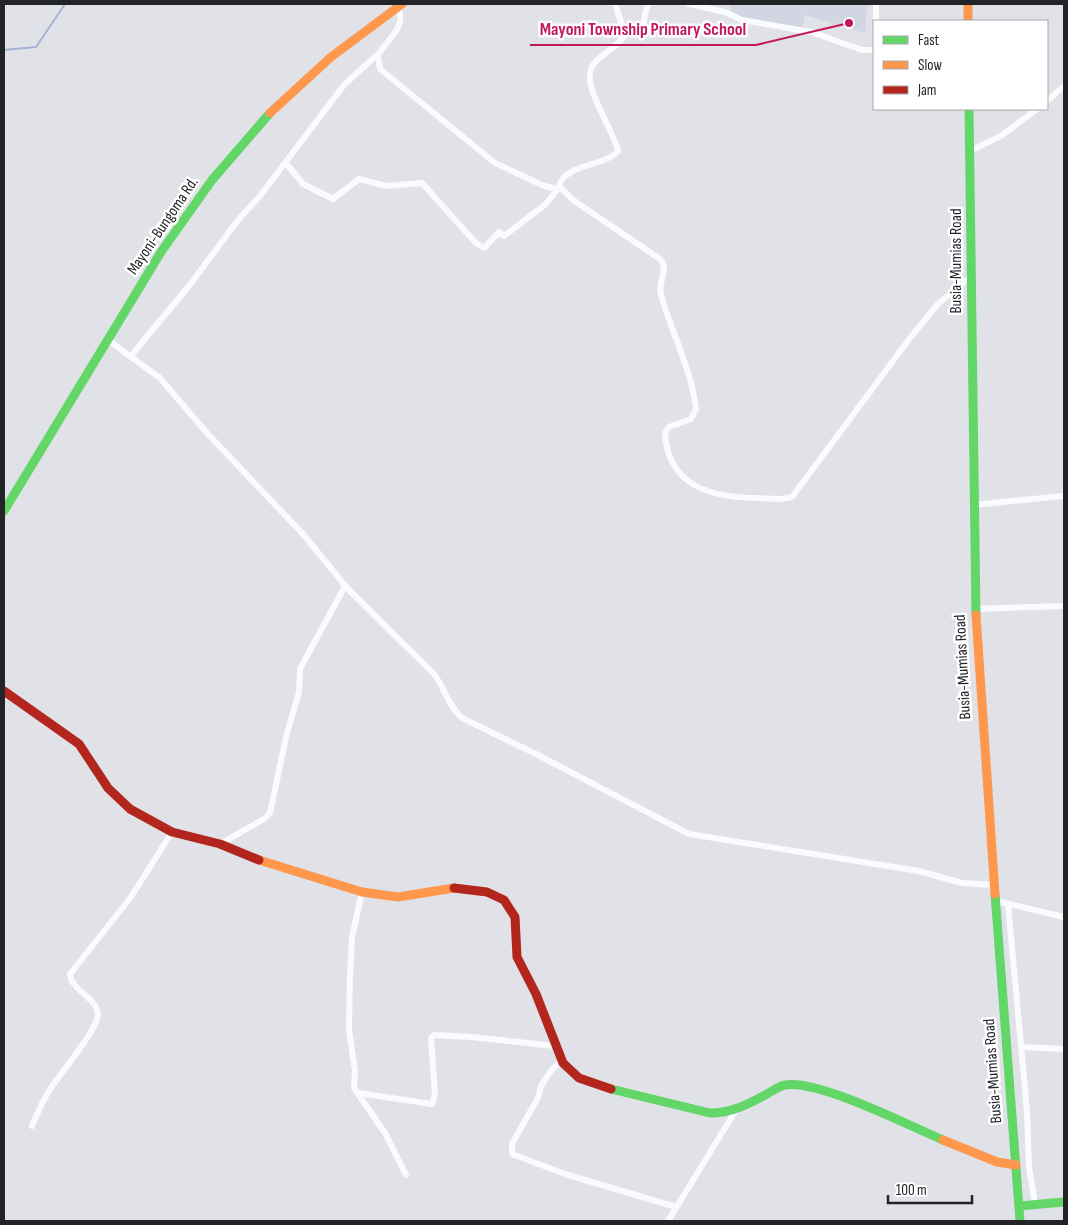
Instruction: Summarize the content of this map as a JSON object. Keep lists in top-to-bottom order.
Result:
{
  "streets": {
    "main road": ["Mayoni-Bungoma Rd.", "Busia-Mumias Road"]
  },
  "places": ["Mayoni Township Primary School"],
  "legend": ["Fast", "Slow", "Jam"],
  "scale_bar": "100 m"
}
